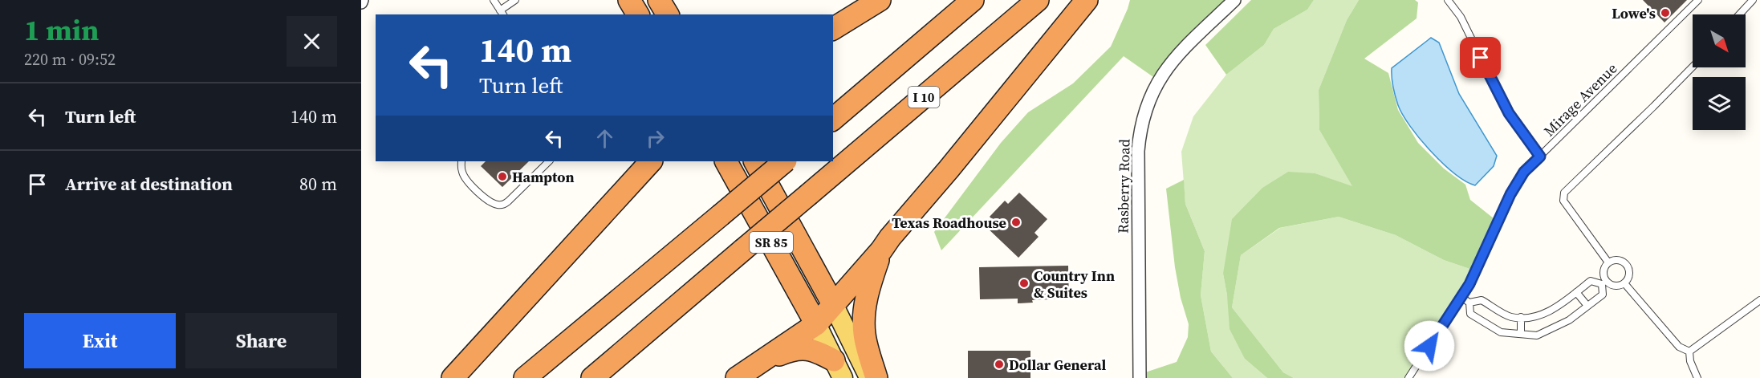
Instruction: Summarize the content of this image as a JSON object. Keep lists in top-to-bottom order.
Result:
{
  "streets": {
    "highway": ["I 10", "SR 85"],
    "street": ["Rasberry Road"],
    "lane": ["Mirage Avenue"]
  },
  "places": [
    "Lowe's",
    "Hampton",
    "Texas Roadhouse",
    "Country Inn & Suites",
    "Dollar General"
  ],
  "north": "bottom right",
  "page": {
    "heading": ["1 min", "220 m · 09:52"],
    "turn": ["140 m", "Turn left"],
    "list": [
      {
        "name": "Turn left",
        "value": "140 m"
      },
      {
        "name": "Arrive at destination",
        "value": "80 m"
      }
    ],
    "buttons": ["Exit", "Share"]
  }
}
